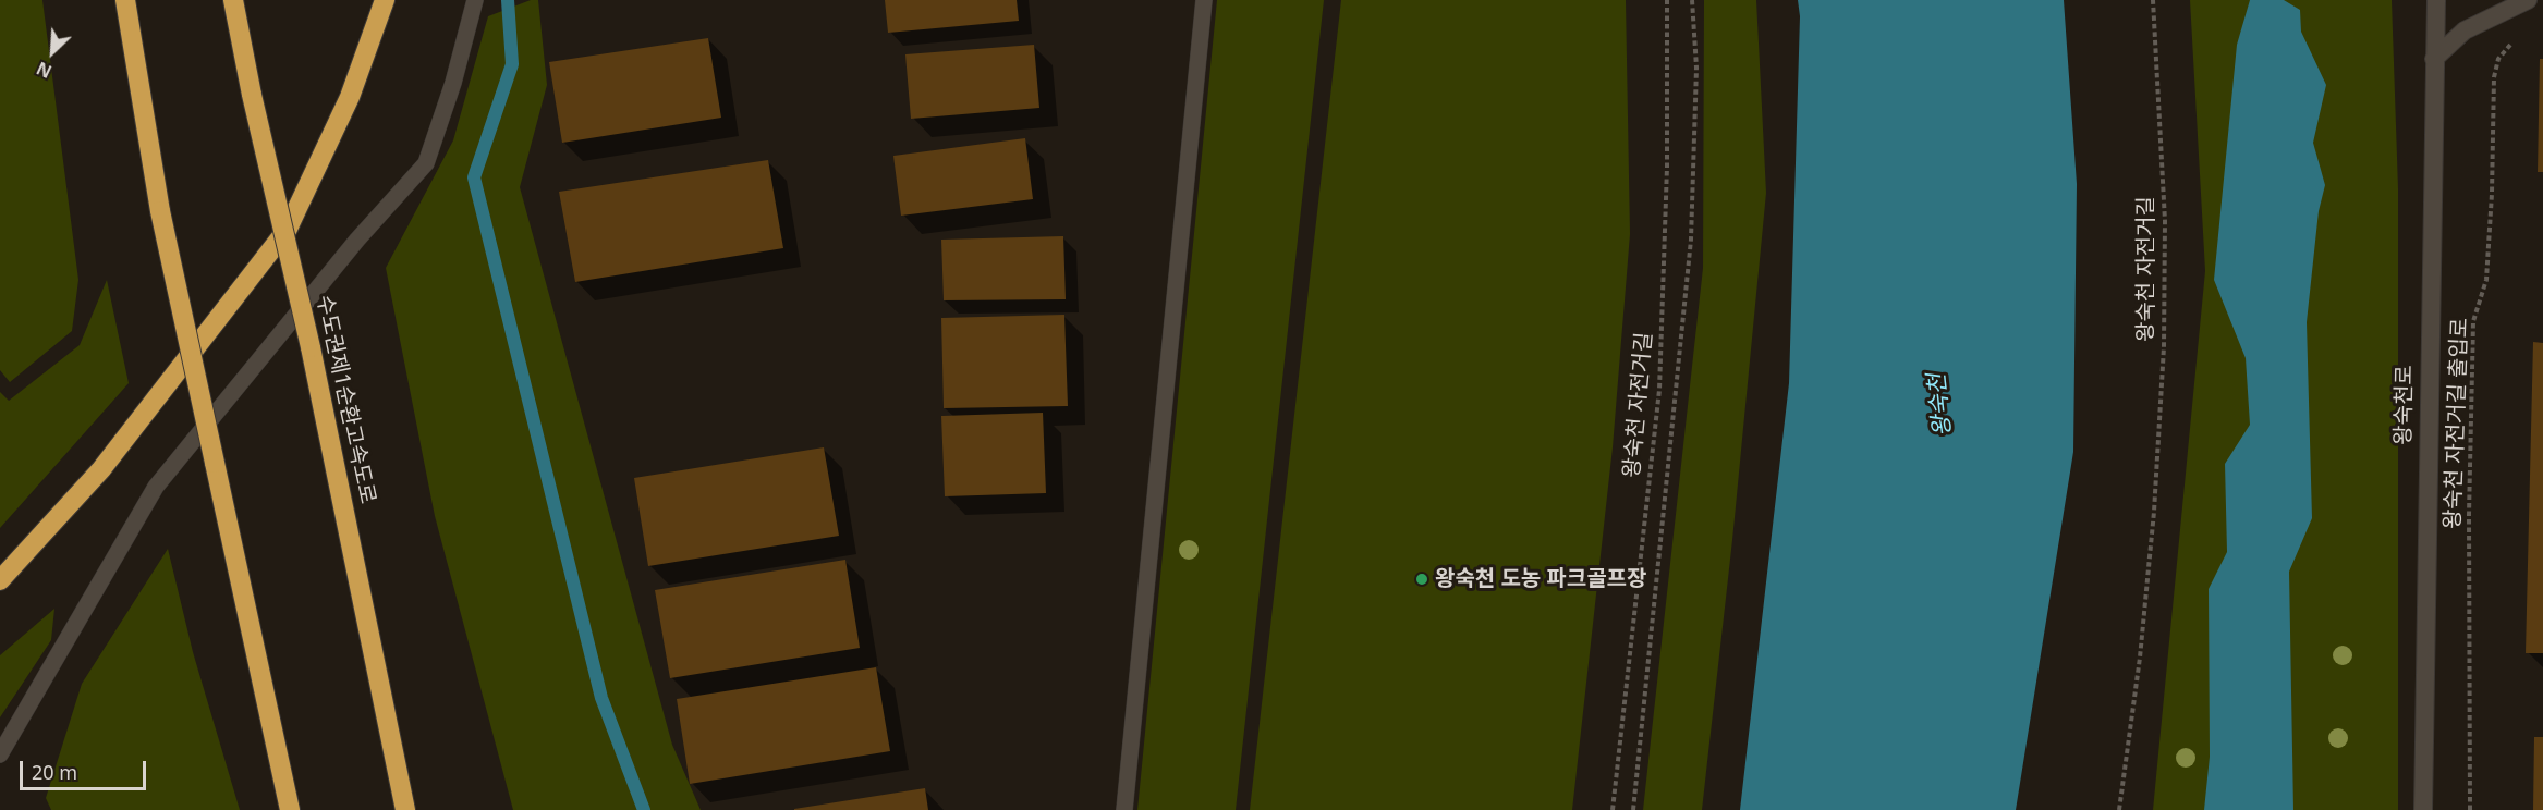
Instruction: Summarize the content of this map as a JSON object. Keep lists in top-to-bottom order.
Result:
{
  "streets": {
    "highway": ["수도권제1순환고속도로"],
    "street": ["왕숙천로"],
    "path": ["왕숙천 자전거길", "왕숙천 자전거길 출입로"]
  },
  "water": ["왕숙천"],
  "places": ["왕숙천 도농 파크골프장"],
  "scale_bar": "20 m",
  "north": "bottom left"
}
